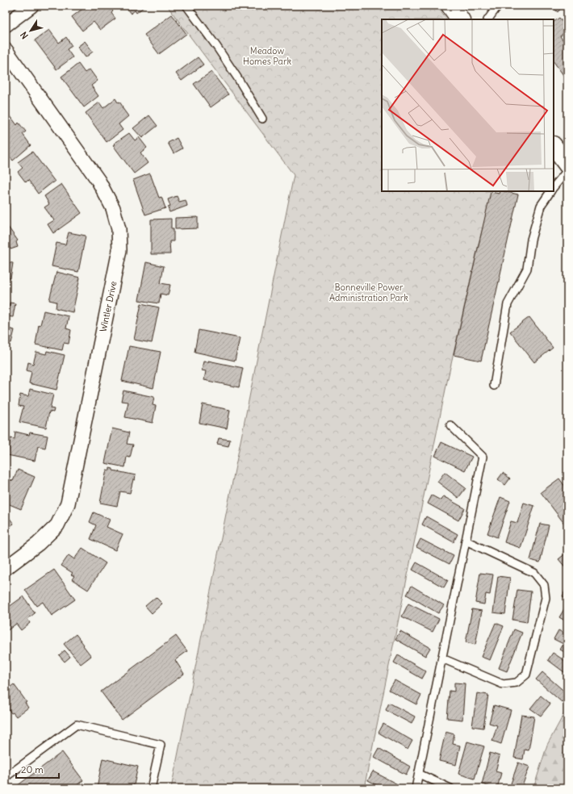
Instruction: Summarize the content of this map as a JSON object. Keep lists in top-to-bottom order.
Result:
{
  "streets": {
    "street": ["Wintler Drive"]
  },
  "parks": ["Meadow Homes Park", "Bonneville Power Administration Park"],
  "scale_bar": "20 m",
  "north": "bottom left"
}
